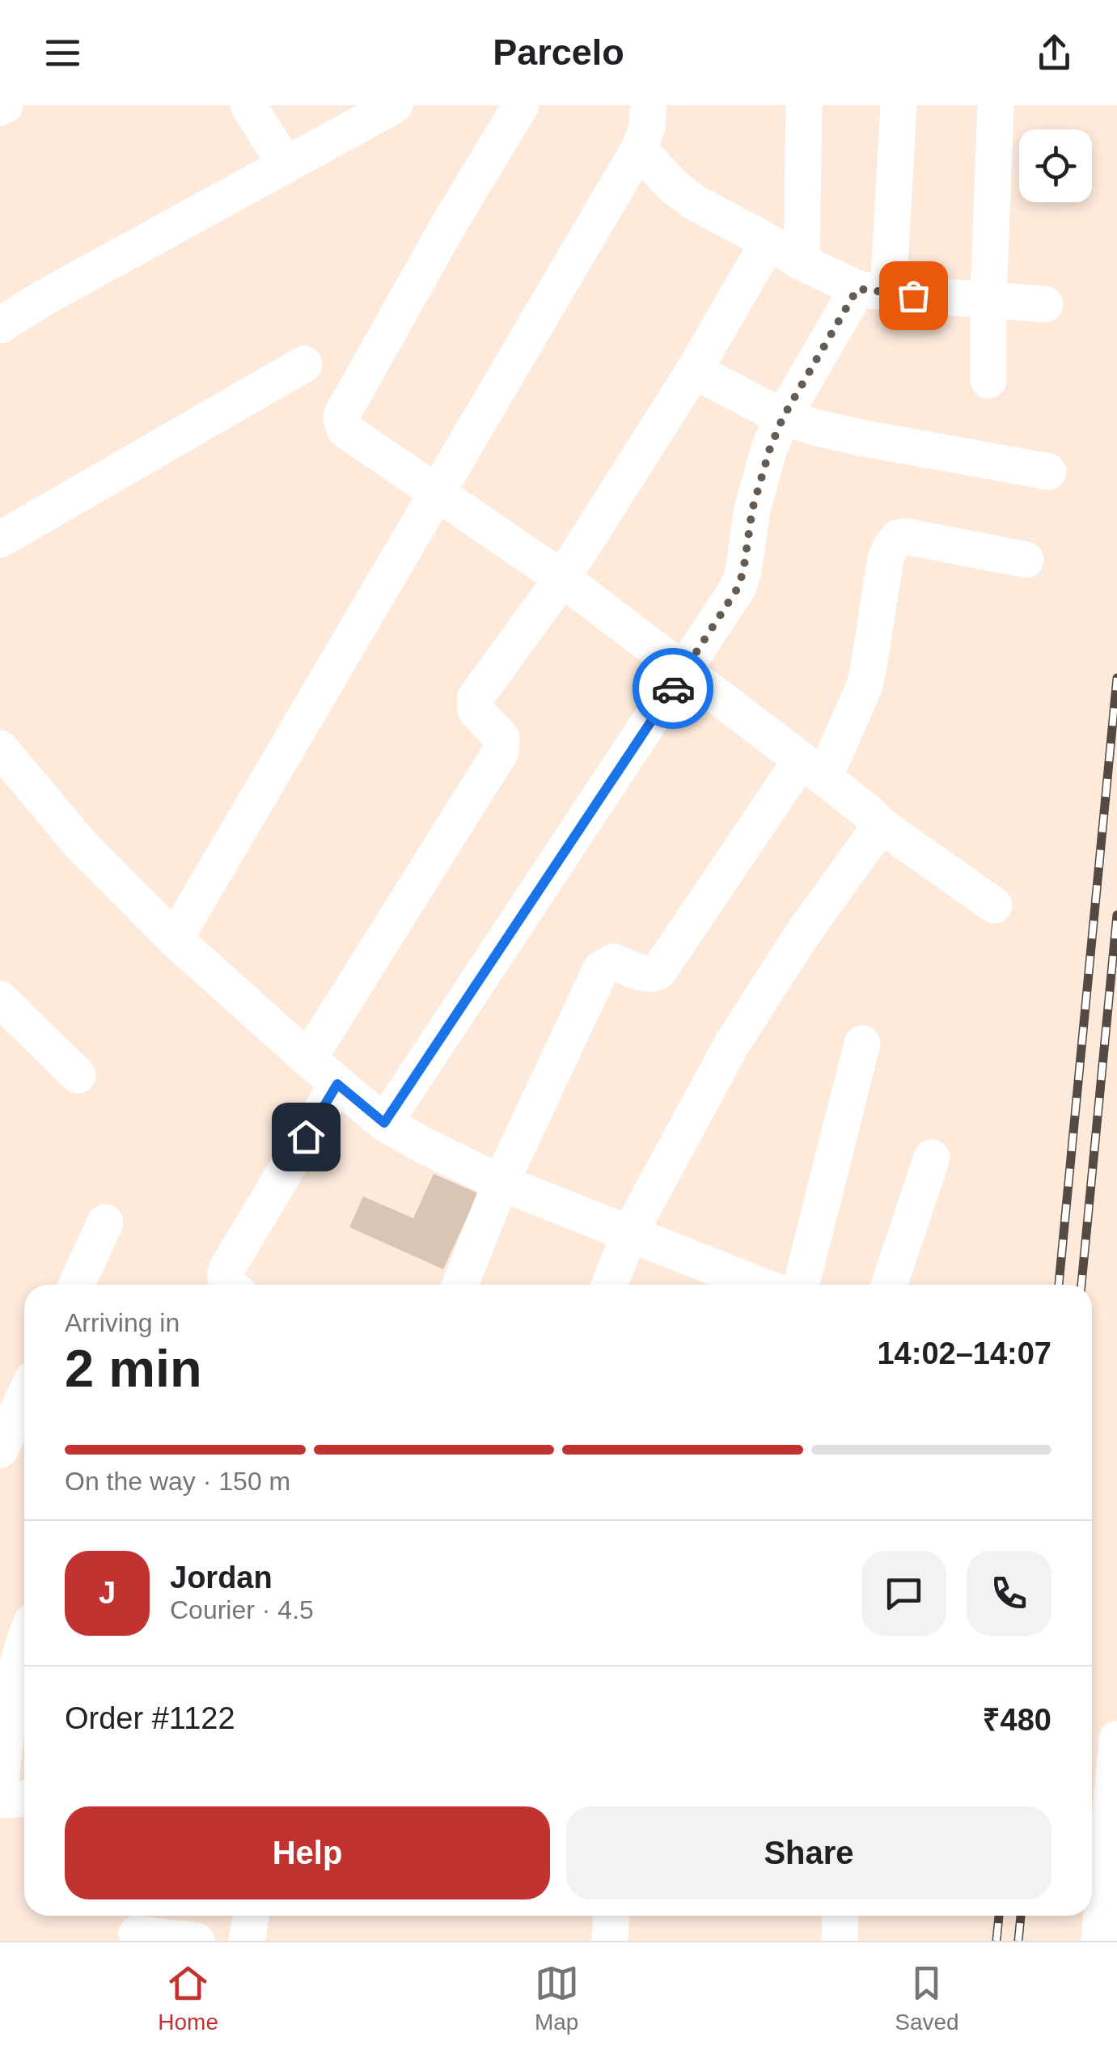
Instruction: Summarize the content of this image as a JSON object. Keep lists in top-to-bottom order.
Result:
{
  "page": {
    "header": "Parcelo",
    "heading": ["2 min", "Arriving in", "14:02–14:07"],
    "panel": [
      "Jordan",
      "Courier · 4.5",
      "Order #1122",
      "₹480"
    ],
    "bar": "On the way · 150 m",
    "round": "J",
    "buttons": ["Help", "Share"],
    "tabs": ["Home", "Map", "Saved"]
  }
}
